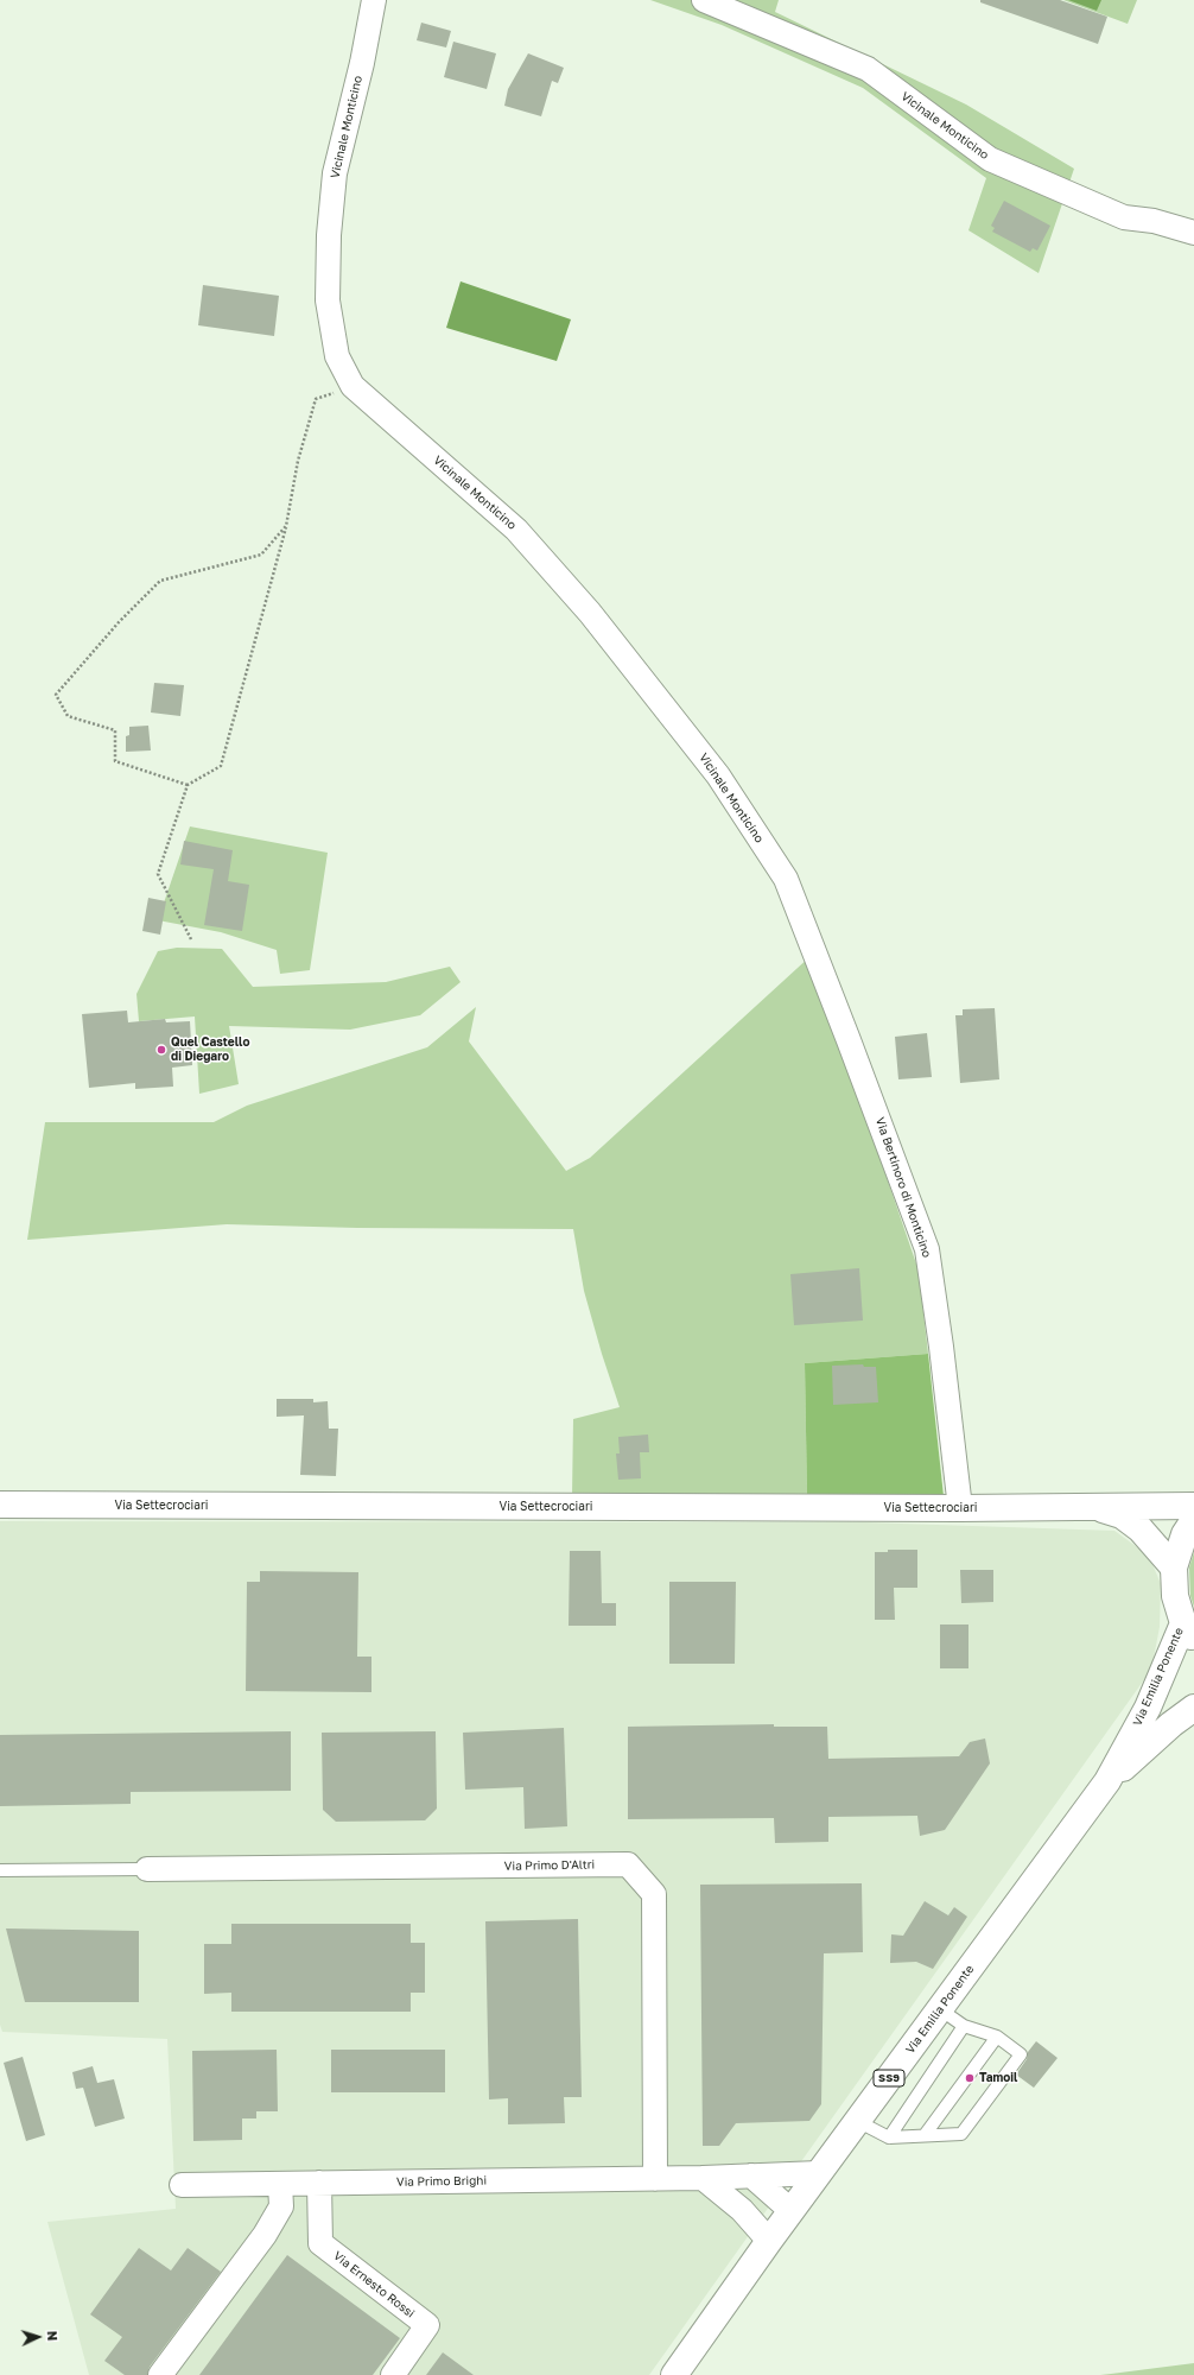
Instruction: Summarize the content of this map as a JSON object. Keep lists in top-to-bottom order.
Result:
{
  "streets": {
    "main road": ["Via Settecrociari", "Via Emilia Ponente", "SS9"],
    "street": [
      "Vicinale Monticino",
      "Via Bertinoro di Monticino",
      "Via Primo D'Altri",
      "Via Primo Brighi",
      "Via Ernesto Rossi"
    ]
  },
  "crossings": [
    ["Vicinale Monticino", "Via Bertinoro di Monticino"],
    ["Via Bertinoro di Monticino", "Via Settecrociari"],
    ["Via Emilia Ponente", "Via Primo Brighi"],
    ["Via Primo D'Altri", "Via Primo Brighi"],
    ["Via Primo Brighi", "Via Ernesto Rossi"]
  ],
  "places": ["Quel Castello di Diegaro", "Tamoil"],
  "north": "right"
}
